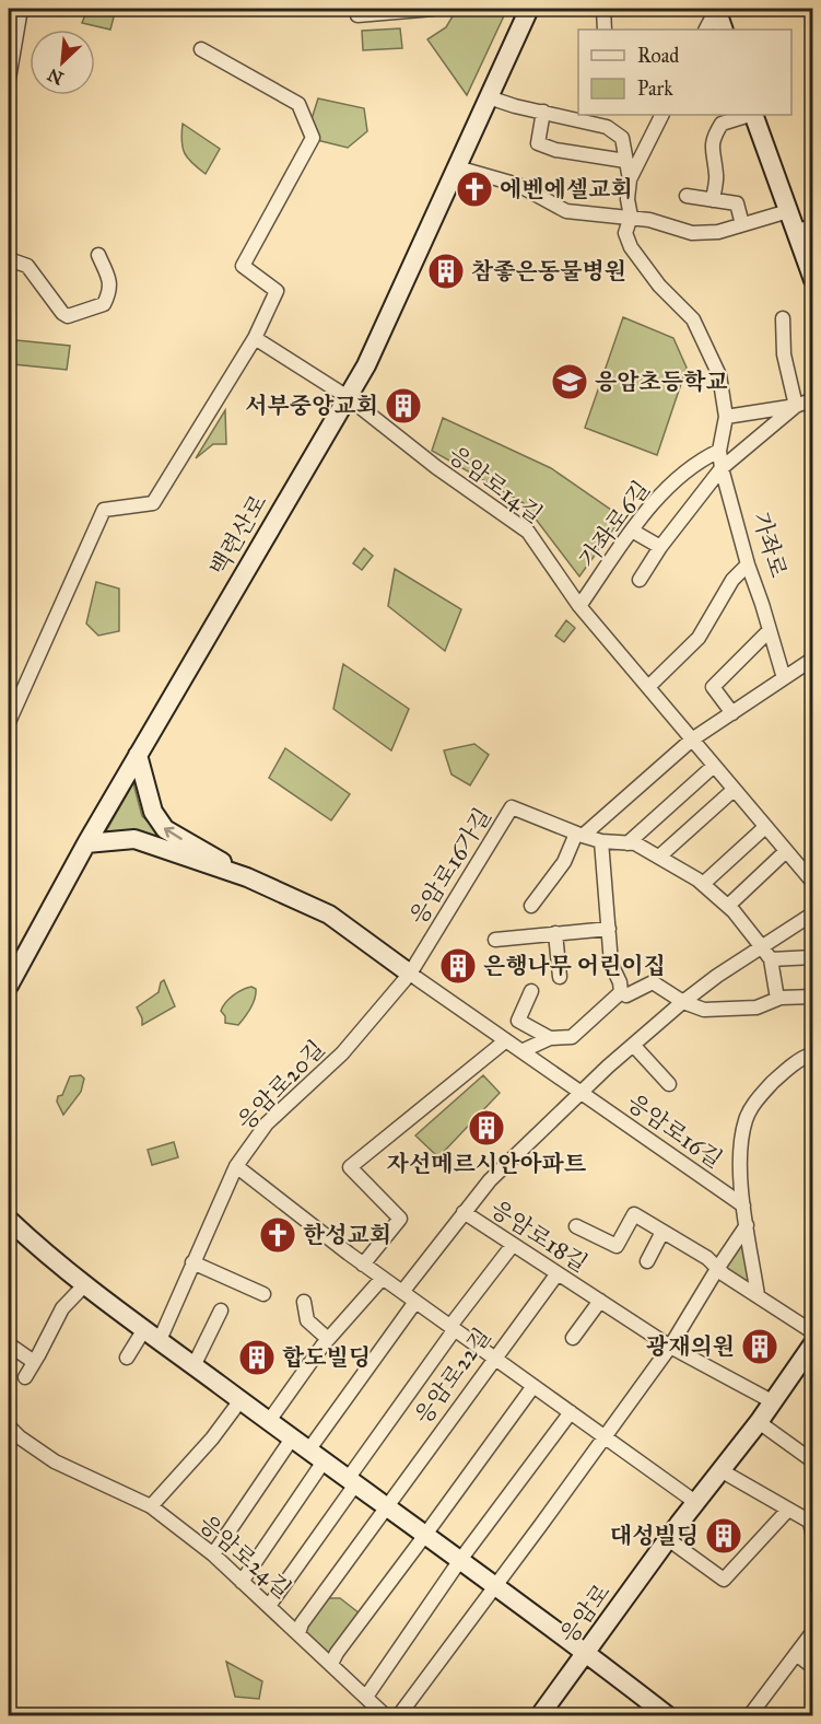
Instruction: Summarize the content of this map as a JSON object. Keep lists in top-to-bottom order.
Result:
{
  "streets": {
    "main road": ["백련산로", "응암로"],
    "street": [
      "응암로14길",
      "가좌로6길",
      "가좌로",
      "응암로16가길",
      "응암로20길",
      "응암로16길",
      "응암로18길",
      "응암로22길",
      "응암로24길"
    ]
  },
  "crossings": [
    ["응암로14길", "가좌로6길"],
    ["응암로14길", "백련산로"],
    ["응암로16가길", "응암로20길"],
    ["응암로16가길", "응암로16길"],
    ["응암로20길", "응암로16길"],
    ["응암로20길", "응암로22길"],
    ["응암로20길", "응암로"],
    ["응암로16길", "응암로18길"],
    ["응암로18길", "응암로22길"],
    ["응암로18길", "응암로"],
    ["응암로22길", "응암로24길"]
  ],
  "places": {
    "church": ["에벤에셀교회", "한성교회"],
    "building": [
      "참좋은동물병원",
      "서부중앙교회",
      "은행나무 어린이집",
      "자선메르시안아파트",
      "광재의원",
      "합도빌딩",
      "대성빌딩"
    ],
    "school or university": ["응암초등학교"]
  },
  "legend": ["Road", "Park"],
  "north": "bottom left"
}
